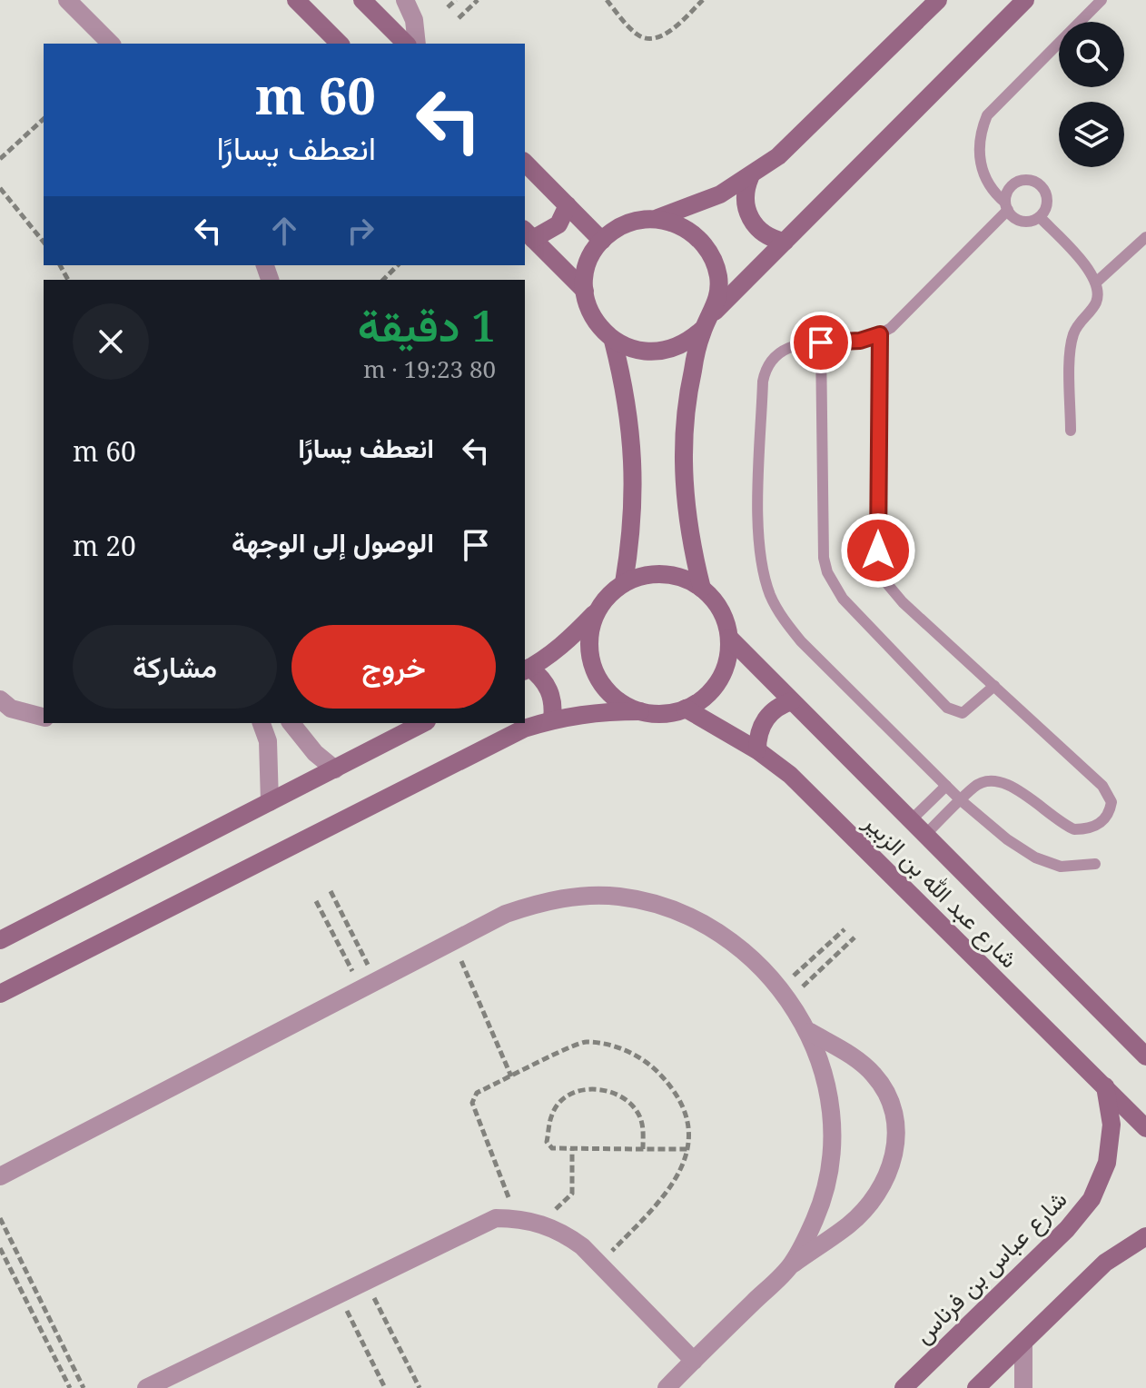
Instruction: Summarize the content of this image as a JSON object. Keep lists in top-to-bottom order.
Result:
{
  "streets": {
    "street": ["شارع عبد الله بن الزبير", "شارع عباس بن فرناس"]
  },
  "crossings": [
    ["شارع عبد الله بن الزبير", "شارع عباس بن فرناس"]
  ],
  "page": {
    "turn": ["60 m", "انعطف يسارًا"],
    "heading": ["1 دقيقة", "80 m · 19:23"],
    "list": [
      {
        "name": "انعطف يسارًا",
        "value": "60 m"
      },
      {
        "name": "الوصول إلى الوجهة",
        "value": "20 m"
      }
    ],
    "buttons": ["خروج", "مشاركة"]
  }
}
